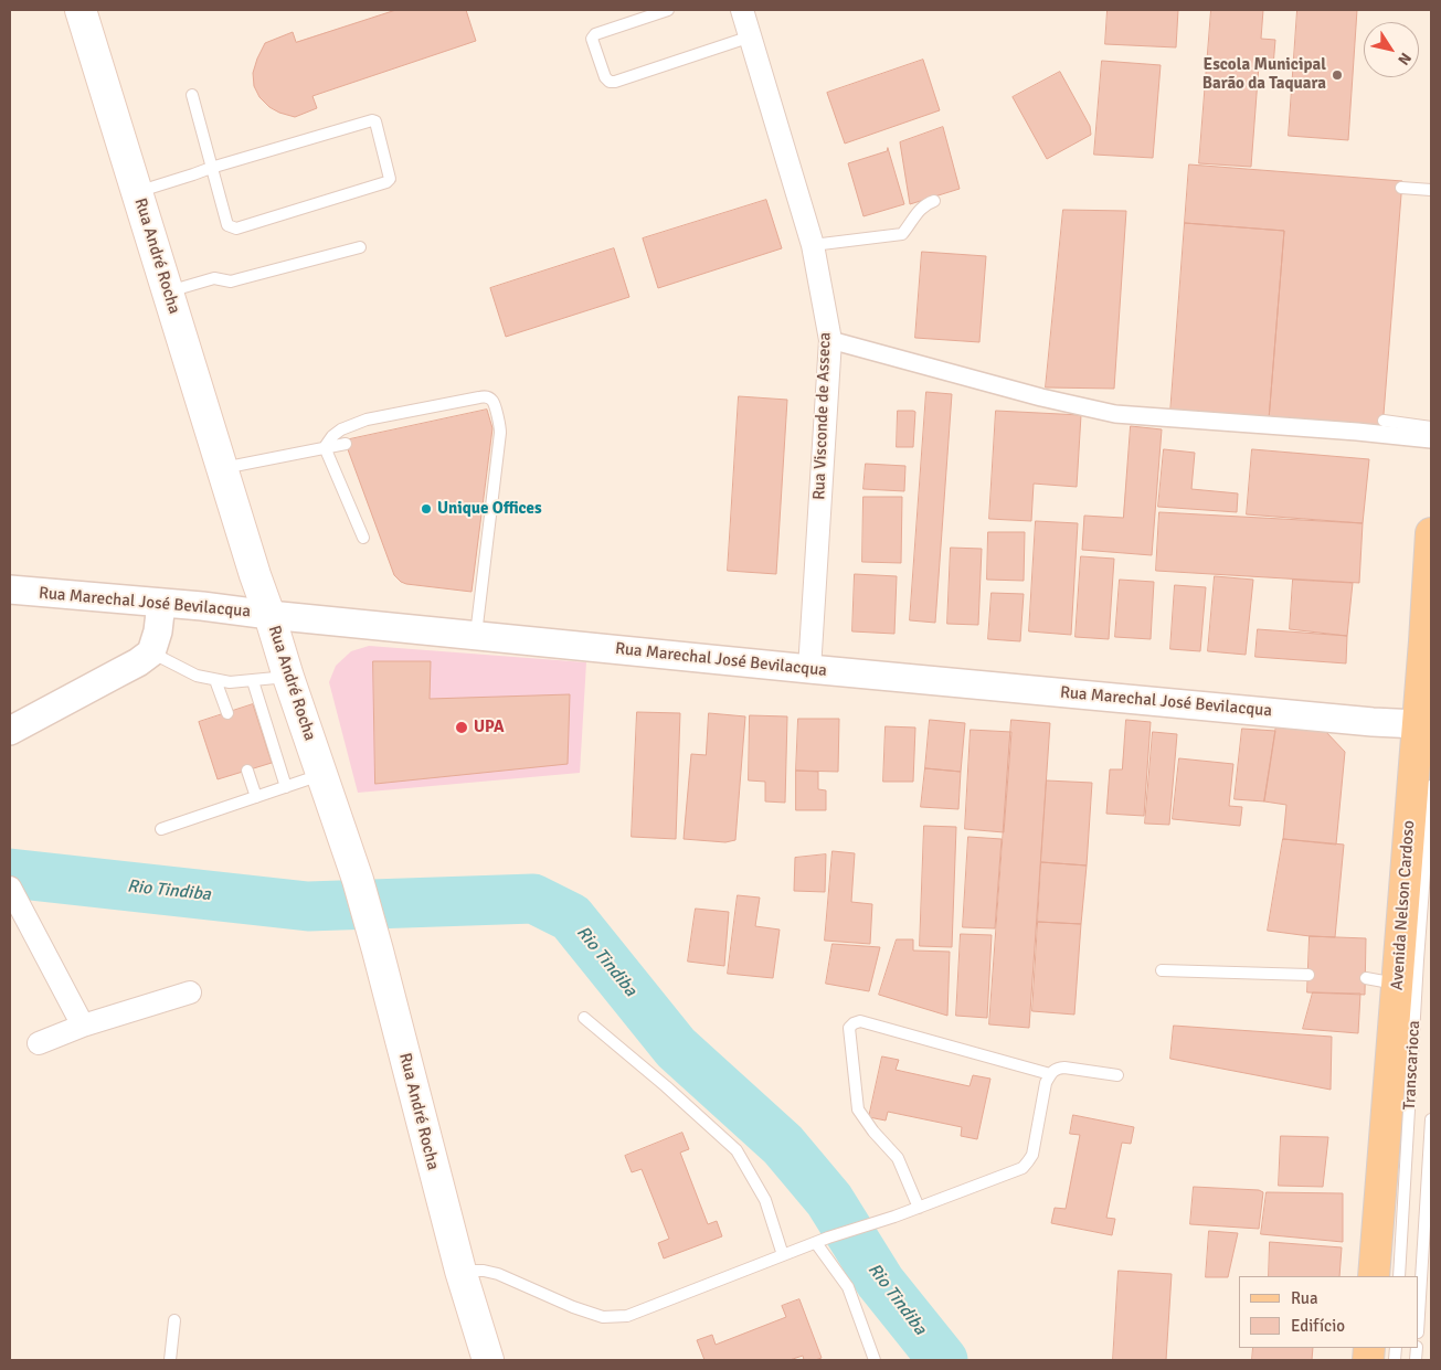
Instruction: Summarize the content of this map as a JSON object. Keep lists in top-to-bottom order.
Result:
{
  "streets": {
    "main road": ["Rua André Rocha", "Avenida Nelson Cardoso"],
    "street": ["Rua Visconde de Asseca", "Rua Marechal José Bevilacqua"],
    "lane": ["Transcarioca"]
  },
  "crossings": [
    ["Rua André Rocha", "Rua Marechal José Bevilacqua"],
    ["Rua Visconde de Asseca", "Rua Marechal José Bevilacqua"],
    ["Rua Marechal José Bevilacqua", "Avenida Nelson Cardoso"]
  ],
  "water": ["Rio Tindiba"],
  "places": ["Escola Municipal Barão da Taquara", "Unique Offices", "UPA"],
  "legend": ["Rua", "Edifício"],
  "north": "bottom right"
}
